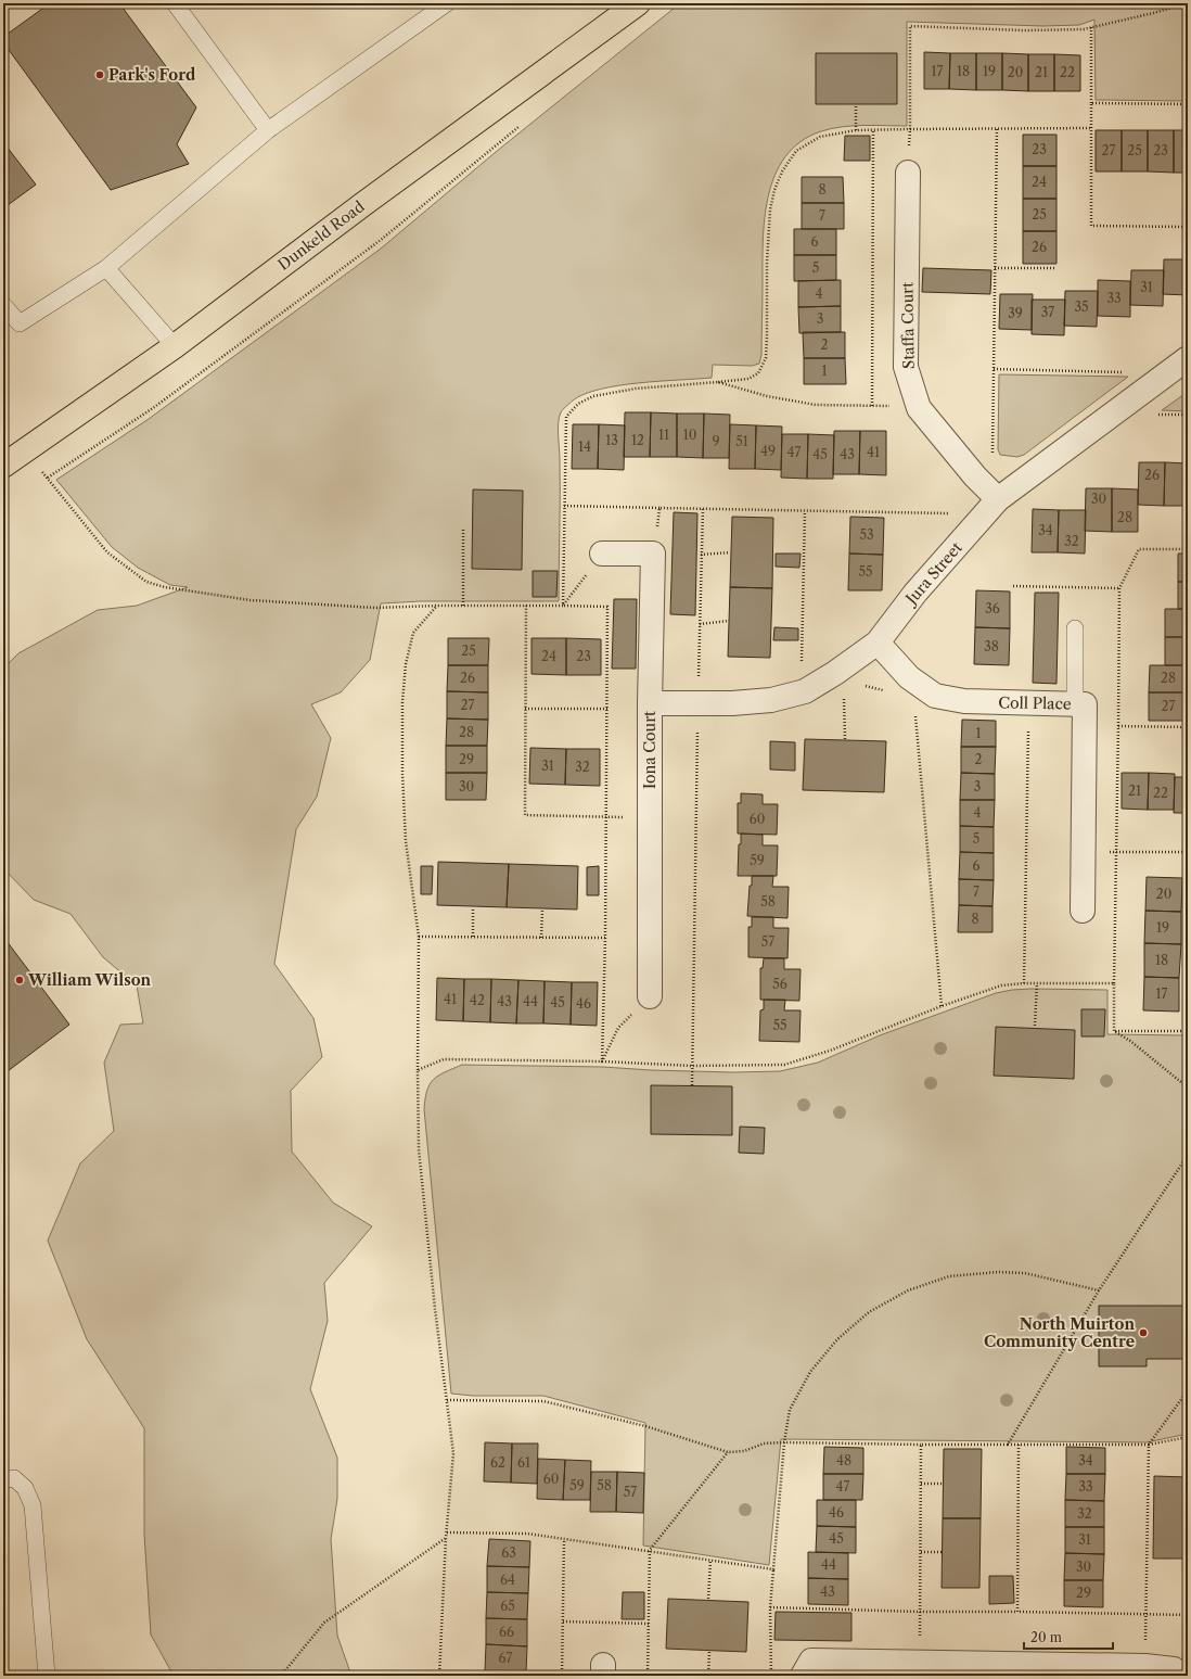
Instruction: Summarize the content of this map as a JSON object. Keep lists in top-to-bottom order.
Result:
{
  "streets": {
    "main road": ["Dunkeld Road"],
    "street": [
      "Staffa Court",
      "Jura Street",
      "Coll Place",
      "Iona Court"
    ]
  },
  "crossings": [
    ["Staffa Court", "Jura Street"],
    ["Jura Street", "Coll Place"],
    ["Jura Street", "Iona Court"]
  ],
  "places": ["Park's Ford", "William Wilson", "North Muirton Community Centre"],
  "house_numbers": [
    "17",
    "18",
    "19",
    "20",
    "21",
    "22",
    "23",
    "27",
    "25",
    "23",
    "24",
    "8",
    "25",
    "7",
    "6",
    "26",
    "5",
    "31",
    "4",
    "33",
    "35",
    "37",
    "39",
    "3",
    "2",
    "1",
    "11",
    "10",
    "13",
    "12",
    "9",
    "51",
    "14",
    "49",
    "47",
    "41",
    "45",
    "43",
    "26",
    "30",
    "28",
    "34",
    "53",
    "32",
    "55",
    "36",
    "38",
    "25",
    "24",
    "23",
    "26",
    "28",
    "27",
    "27",
    "28",
    "1",
    "29",
    "2",
    "31",
    "32",
    "30",
    "3",
    "21",
    "22",
    "4",
    "60",
    "5",
    "59",
    "6",
    "7",
    "20",
    "58",
    "8",
    "19",
    "57",
    "18",
    "56",
    "17",
    "41",
    "42",
    "43",
    "44",
    "45",
    "46",
    "55",
    "48",
    "34",
    "62",
    "61",
    "60",
    "59",
    "58",
    "47",
    "33",
    "57",
    "46",
    "32",
    "45",
    "31",
    "63",
    "44",
    "30",
    "64",
    "43",
    "29",
    "65",
    "66",
    "67"
  ],
  "scale_bar": "20 m"
}
